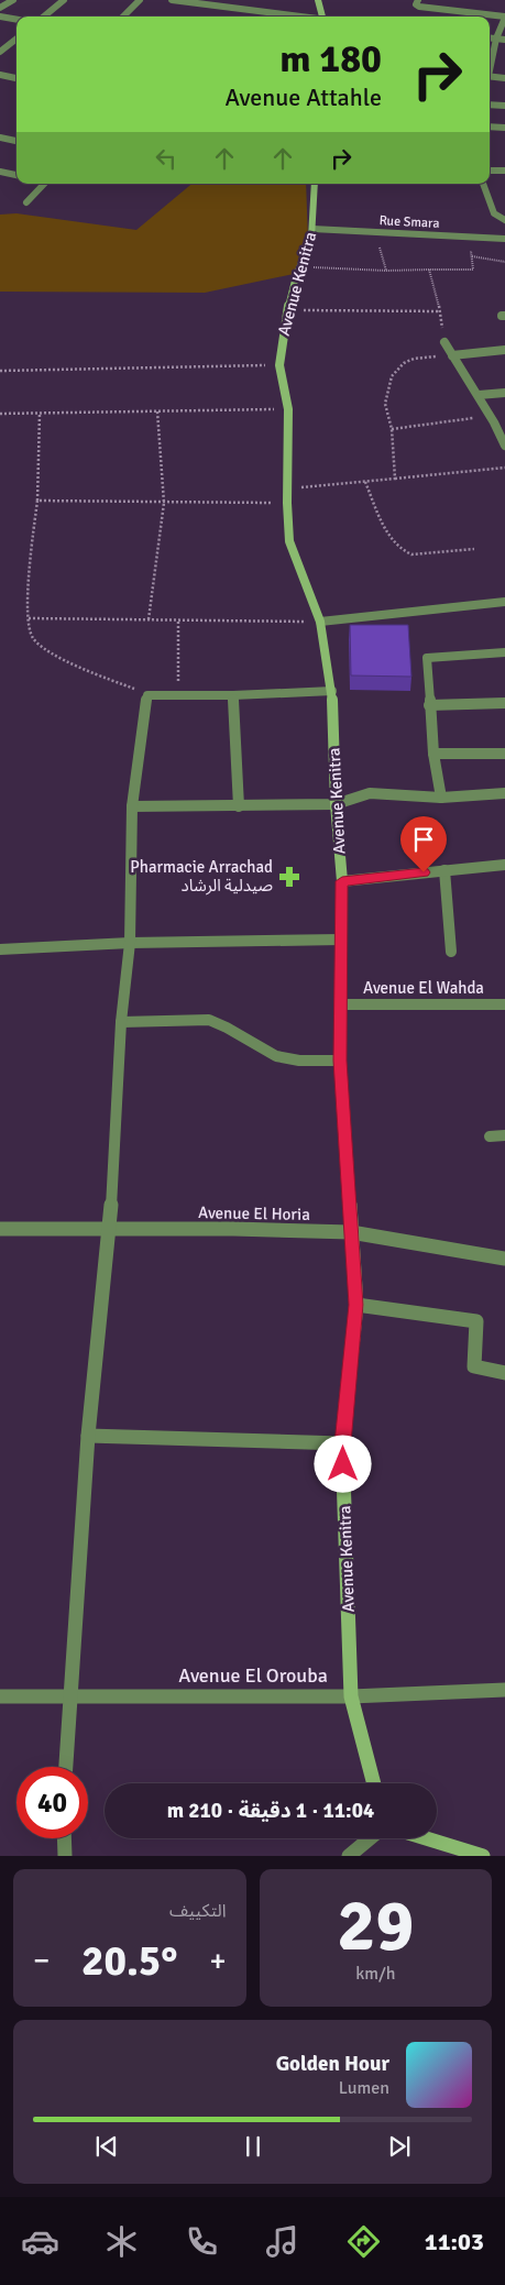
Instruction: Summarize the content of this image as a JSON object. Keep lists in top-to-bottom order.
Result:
{
  "streets": {
    "street": [
      "Rue Smara",
      "Avenue Kenitra",
      "Avenue El Wahda",
      "Avenue El Horia",
      "Avenue El Orouba"
    ]
  },
  "crossings": [
    ["Rue Smara", "Avenue Kenitra"],
    ["Avenue Kenitra", "Avenue El Wahda"],
    ["Avenue Kenitra", "Avenue El Horia"],
    ["Avenue Kenitra", "Avenue El Orouba"]
  ],
  "places": {
    "pharmacy": ["Pharmacie Arrachad صيدلية الرشاد"]
  },
  "page": {
    "turn": ["180 m", "Avenue Attahle"],
    "limit": "40",
    "trip": "11:04 · 1 دقيقة · 210 m",
    "tile": [
      ["29", "km/h"],
      "التكييف"
    ],
    "heat": ["−", "20.5°", "+"],
    "song": ["Golden Hour", "Lumen"],
    "tabs": "11:03"
  }
}
